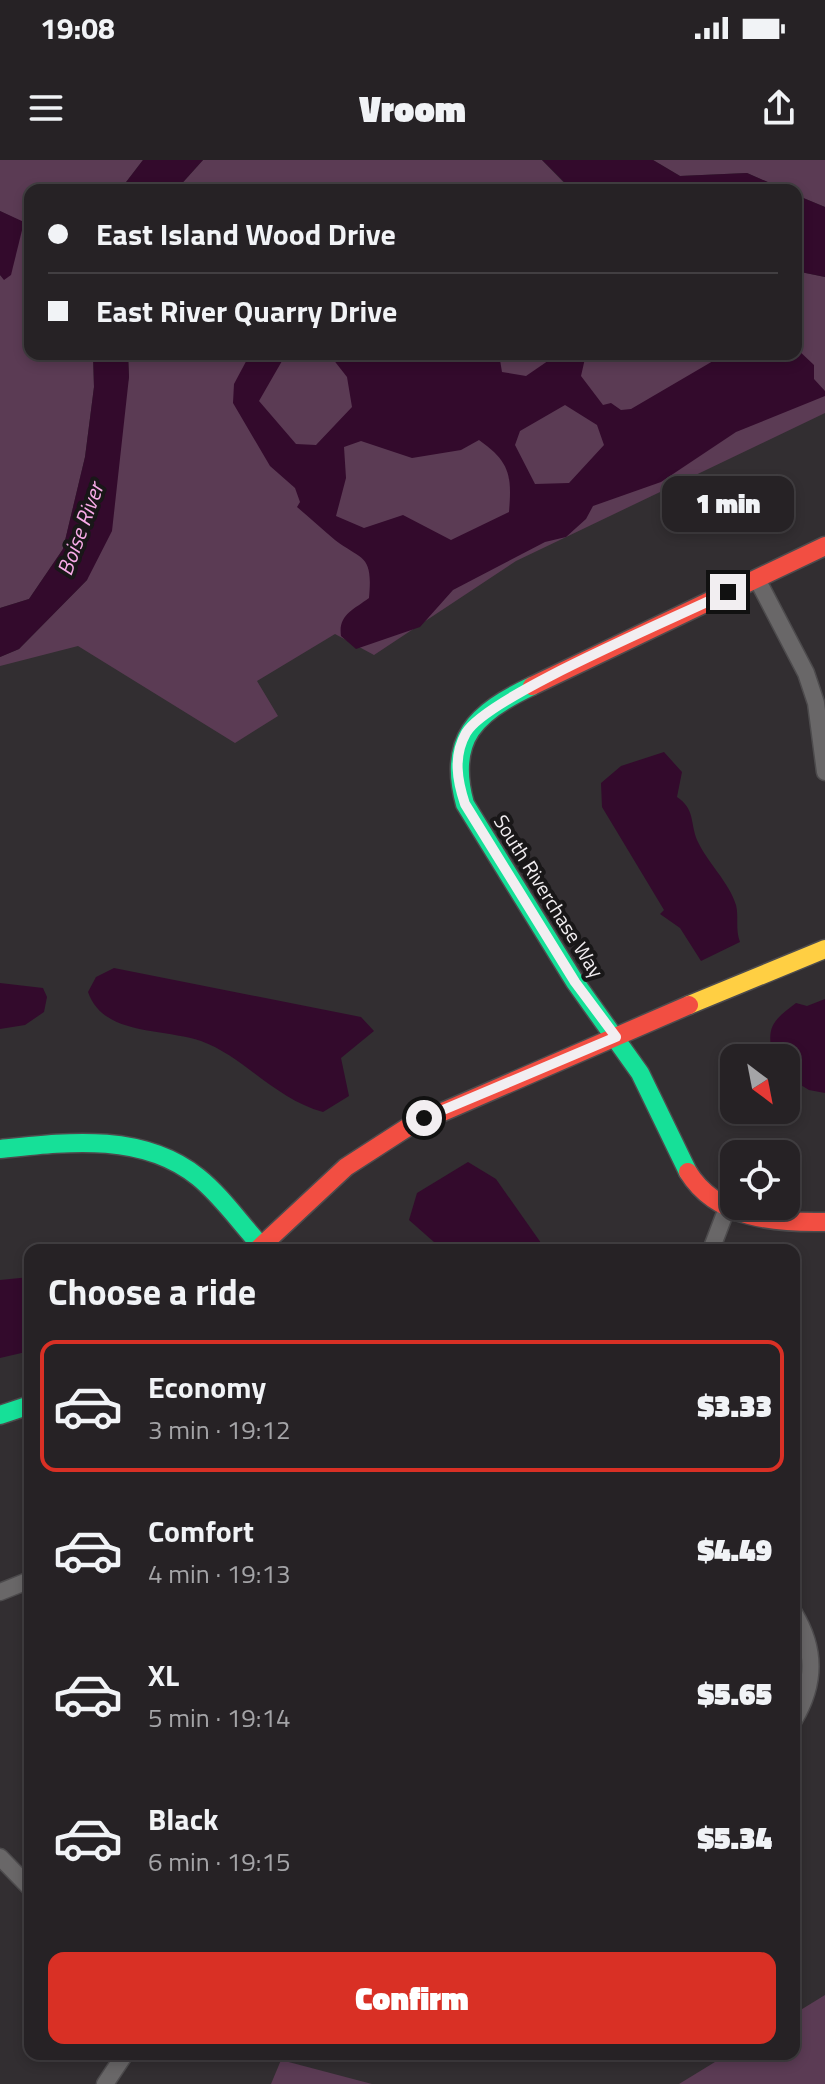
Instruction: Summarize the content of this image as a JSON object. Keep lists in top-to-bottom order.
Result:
{
  "streets": {
    "street": ["South Riverchase Way"]
  },
  "water": ["Boise River"],
  "north": "bottom right",
  "page": {
    "status": "19:08",
    "header": "Vroom",
    "banner": ["East Island Wood Drive", "East River Quarry Drive"],
    "bubble": "1 min",
    "heading": "Choose a ride",
    "list": [
      {
        "name": "Economy",
        "note": "3 min · 19:12",
        "value": "$3.33"
      },
      {
        "name": "Comfort",
        "note": "4 min · 19:13",
        "value": "$4.49"
      },
      {
        "name": "XL",
        "note": "5 min · 19:14",
        "value": "$5.65"
      },
      {
        "name": "Black",
        "note": "6 min · 19:15",
        "value": "$5.34"
      }
    ],
    "buttons": "Confirm"
  }
}
